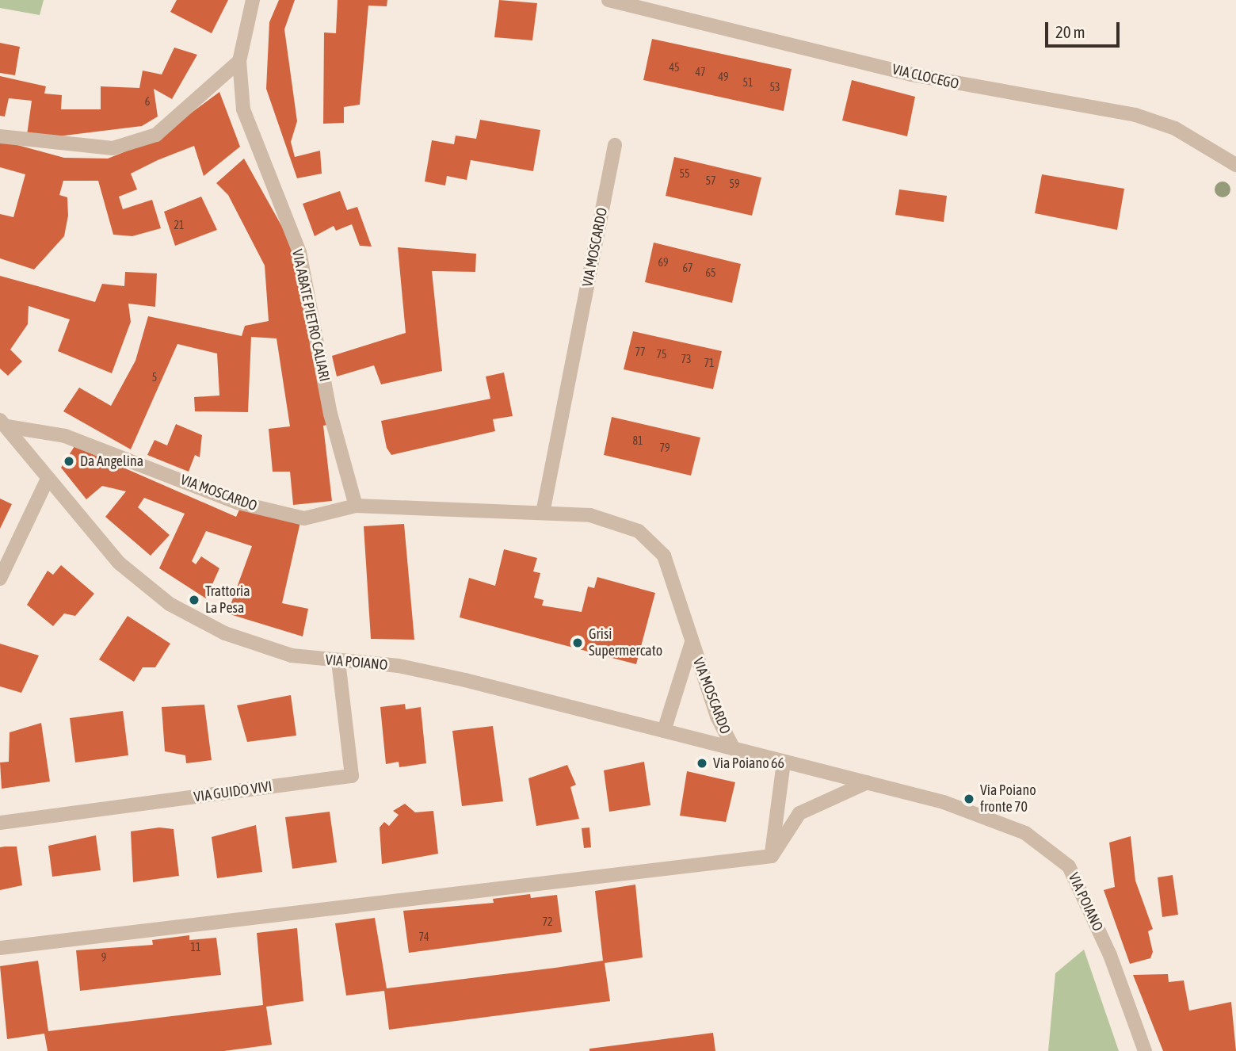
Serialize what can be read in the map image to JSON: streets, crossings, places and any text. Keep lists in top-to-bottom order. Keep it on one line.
{"streets":{"street":["VIA CLOCEGO","VIA MOSCARDO","VIA ABATE PIETRO CALIARI","VIA POIANO","VIA GUIDO VIVI"]},"crossings":[["VIA MOSCARDO","VIA ABATE PIETRO CALIARI"],["VIA MOSCARDO","VIA POIANO"],["VIA POIANO","VIA GUIDO VIVI"]],"places":["Da Angelina","Trattoria La Pesa","Grisi Supermercato","Via Poiano 66","Via Poiano fronte 70"],"house_numbers":["45","47","49","51","53","6","55","57","59","21","69","67","65","77","75","73","71","5","81","79","72","74","11","9"],"scale_bar":"20 m"}
